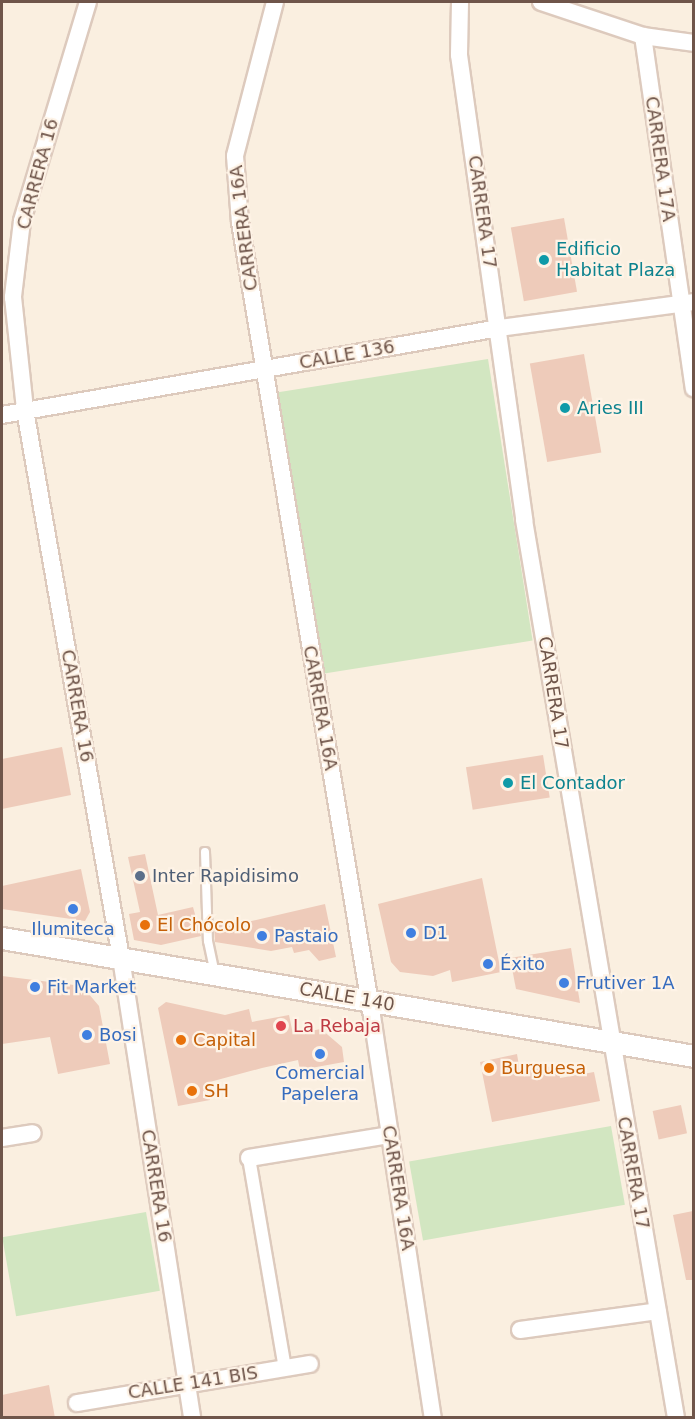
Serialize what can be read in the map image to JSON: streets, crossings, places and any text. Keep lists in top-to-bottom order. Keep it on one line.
{"streets":{"street":["CARRERA 17A","CARRERA 16","CARRERA 17","CARRERA 16A","CALLE 136","CALLE 140","CALLE 141 BIS"]},"crossings":[["CARRERA 17A","CALLE 136"],["CARRERA 16","CALLE 136"],["CARRERA 16","CALLE 140"],["CARRERA 16","CALLE 141 BIS"],["CARRERA 17","CALLE 136"],["CARRERA 17","CALLE 140"],["CARRERA 16A","CALLE 136"],["CARRERA 16A","CALLE 140"]],"places":["Edificio Habitat Plaza","Aries III","El Contador","Inter Rapidisimo","Ilumiteca","El Chócolo","D1","Pastaio","Éxito","Frutiver 1A","Fit Market","La Rebaja","Bosi","Capital","Comercial Papelera","Burguesa","SH"]}
